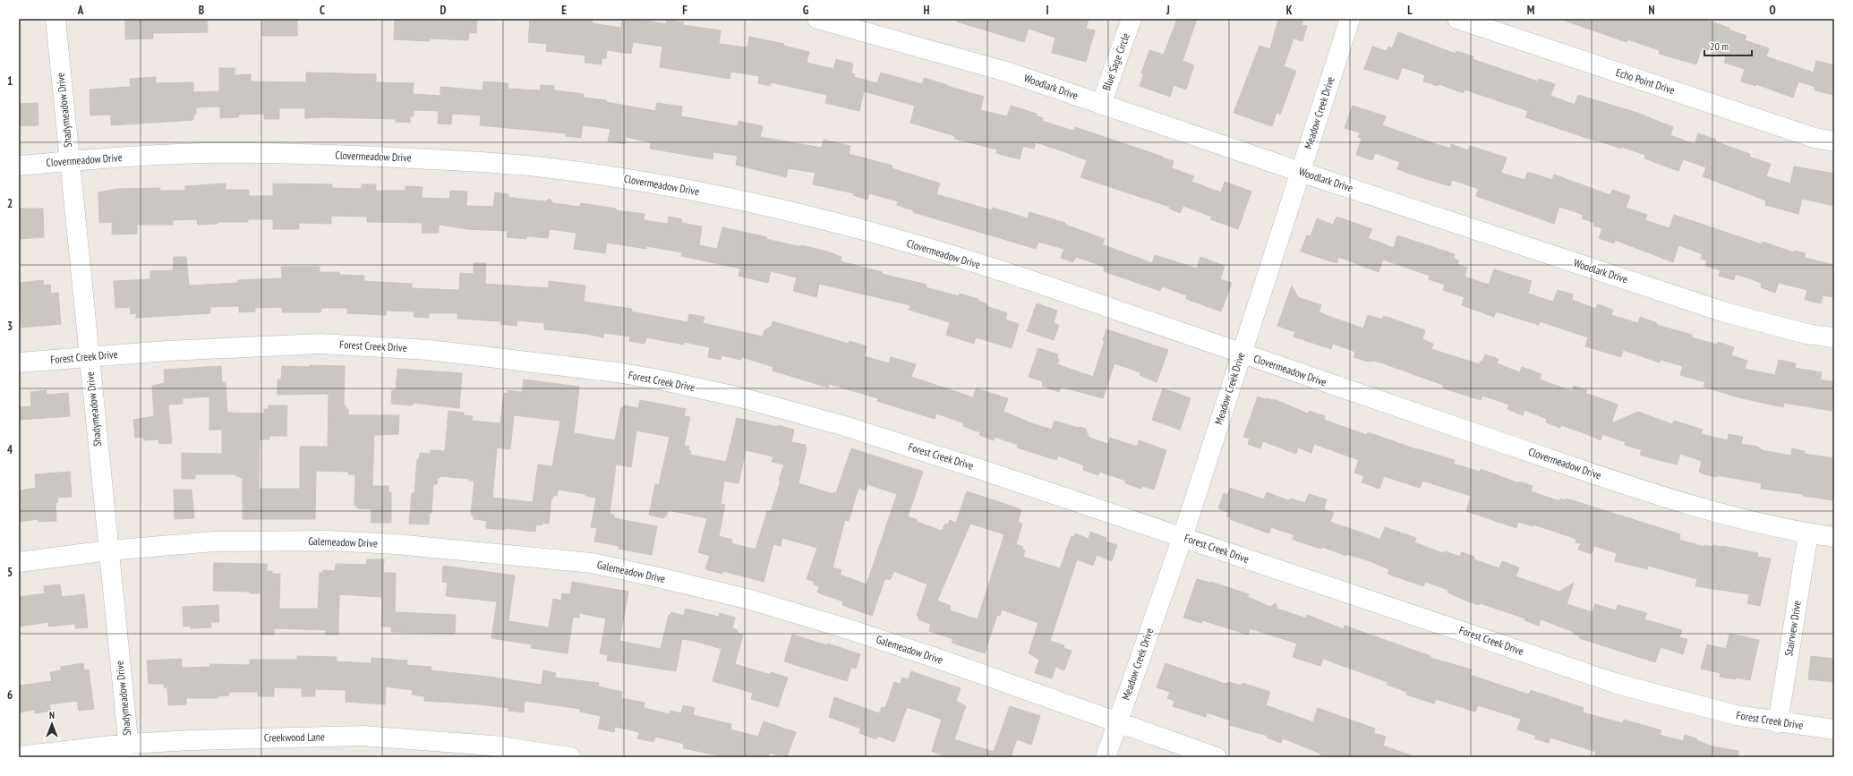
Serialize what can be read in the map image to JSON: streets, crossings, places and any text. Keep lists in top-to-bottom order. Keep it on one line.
{"streets":{"street":["Blue Sage Circle","Echo Point Drive","Woodlark Drive","Shadymeadow Drive","Meadow Creek Drive","Clovermeadow Drive","Forest Creek Drive","Galemeadow Drive","Stairview Drive","Creekwood Lane"]},"crossings":[["Blue Sage Circle","Woodlark Drive"],["Woodlark Drive","Meadow Creek Drive"],["Shadymeadow Drive","Clovermeadow Drive"],["Shadymeadow Drive","Forest Creek Drive"],["Shadymeadow Drive","Galemeadow Drive"],["Shadymeadow Drive","Creekwood Lane"],["Meadow Creek Drive","Clovermeadow Drive"],["Meadow Creek Drive","Forest Creek Drive"],["Meadow Creek Drive","Galemeadow Drive"],["Clovermeadow Drive","Stairview Drive"],["Forest Creek Drive","Stairview Drive"]],"scale_bar":"20 m","north":"top","grid":{"columns":["A","B","C","D","E","F","G","H","I","J","K","L","M","N","O"],"rows":["1","2","3","4","5","6"]}}
